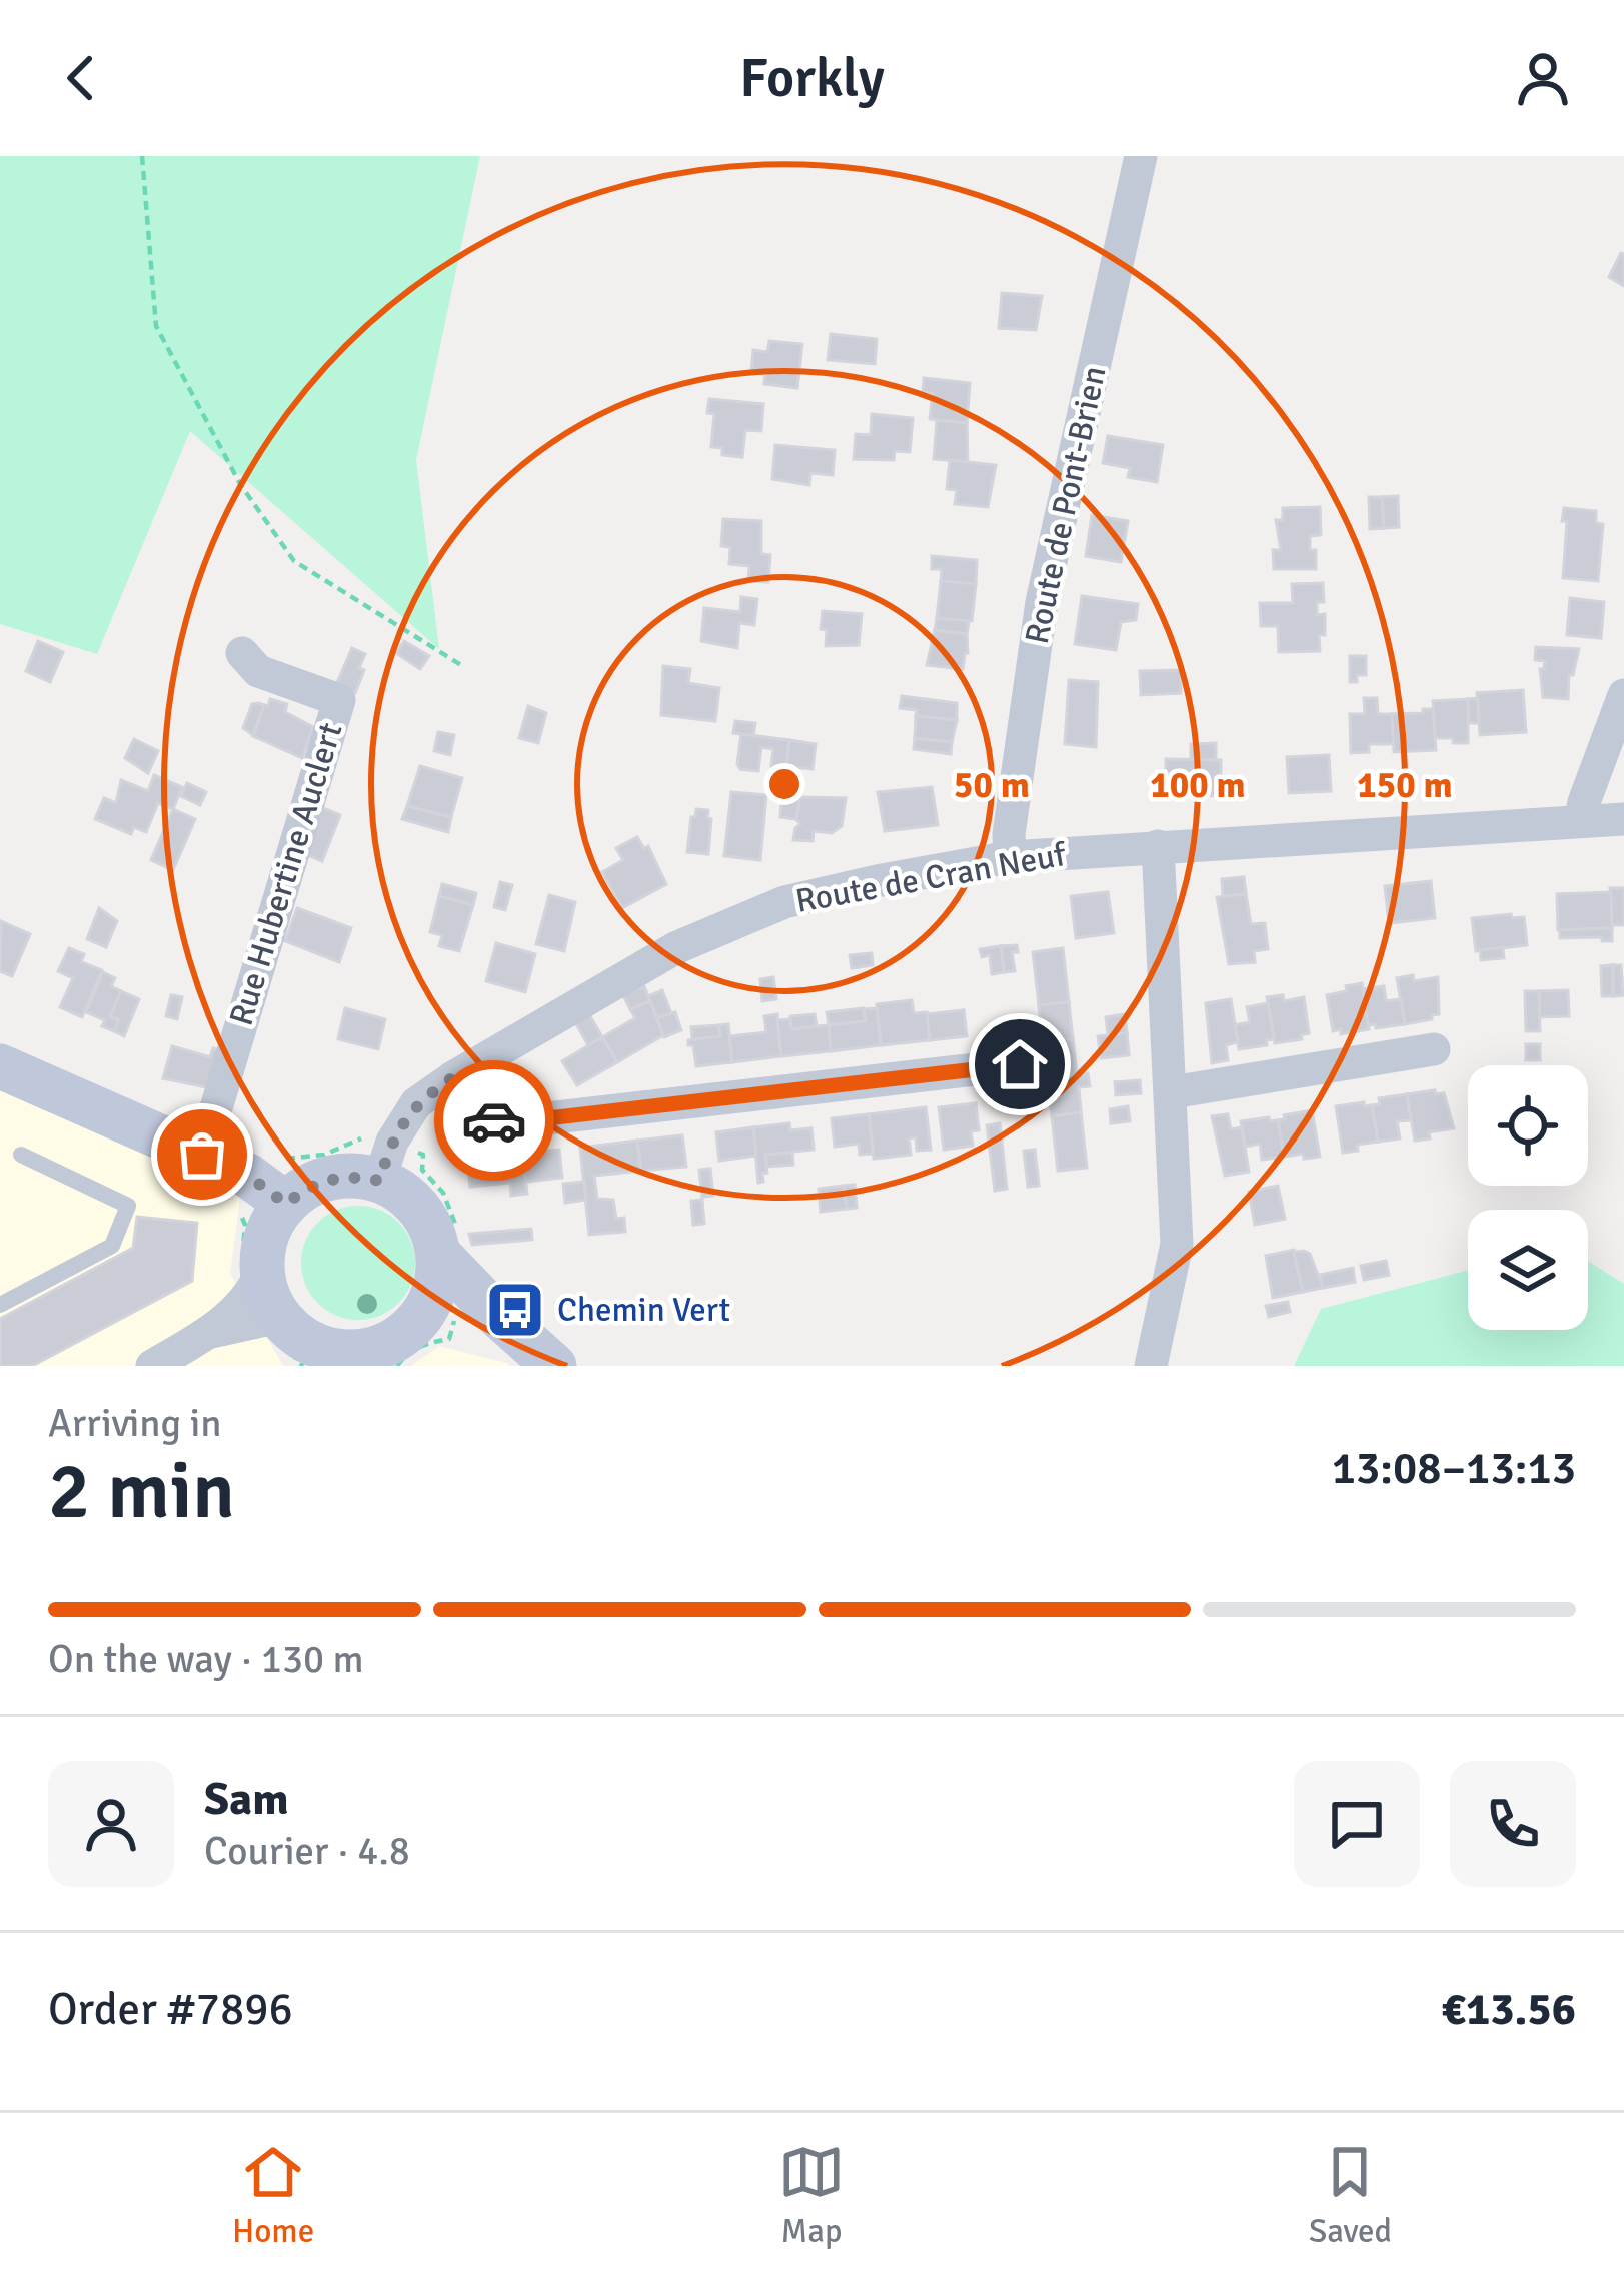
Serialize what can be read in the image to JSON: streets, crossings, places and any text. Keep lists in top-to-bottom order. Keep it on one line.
{"streets":{"street":["Route de Pont-Brien","Rue Hubertine Auclert","Route de Cran Neuf"]},"crossings":[["Route de Pont-Brien","Route de Cran Neuf"]],"places":{"bus stop":["Chemin Vert"]},"page":{"header":"Forkly","heading":["2 min","Arriving in","13:08–13:13"],"panel":["Sam","Courier · 4.8","Order #7896","€13.56"],"bar":"On the way · 130 m","tabs":["Home","Map","Saved"]},"rings":["50 m","100 m","150 m"]}
